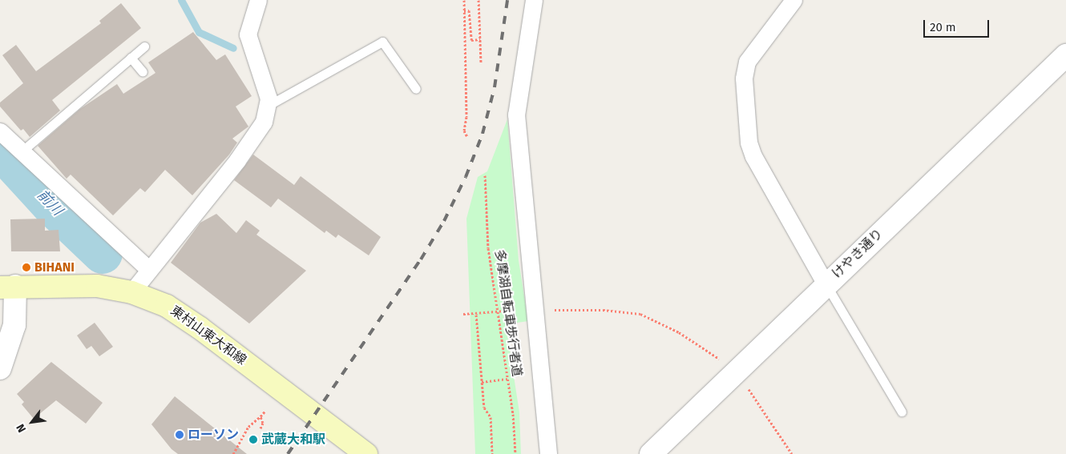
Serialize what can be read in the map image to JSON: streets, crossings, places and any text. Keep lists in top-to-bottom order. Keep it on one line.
{"streets":{"main road":["東村山東大和線"],"street":["けやき通り"],"path":["多摩湖自転車歩行者道"]},"water":["前川"],"places":["BIHANI","ローソン","武蔵大和駅"],"scale_bar":"20 m","north":"bottom left"}
